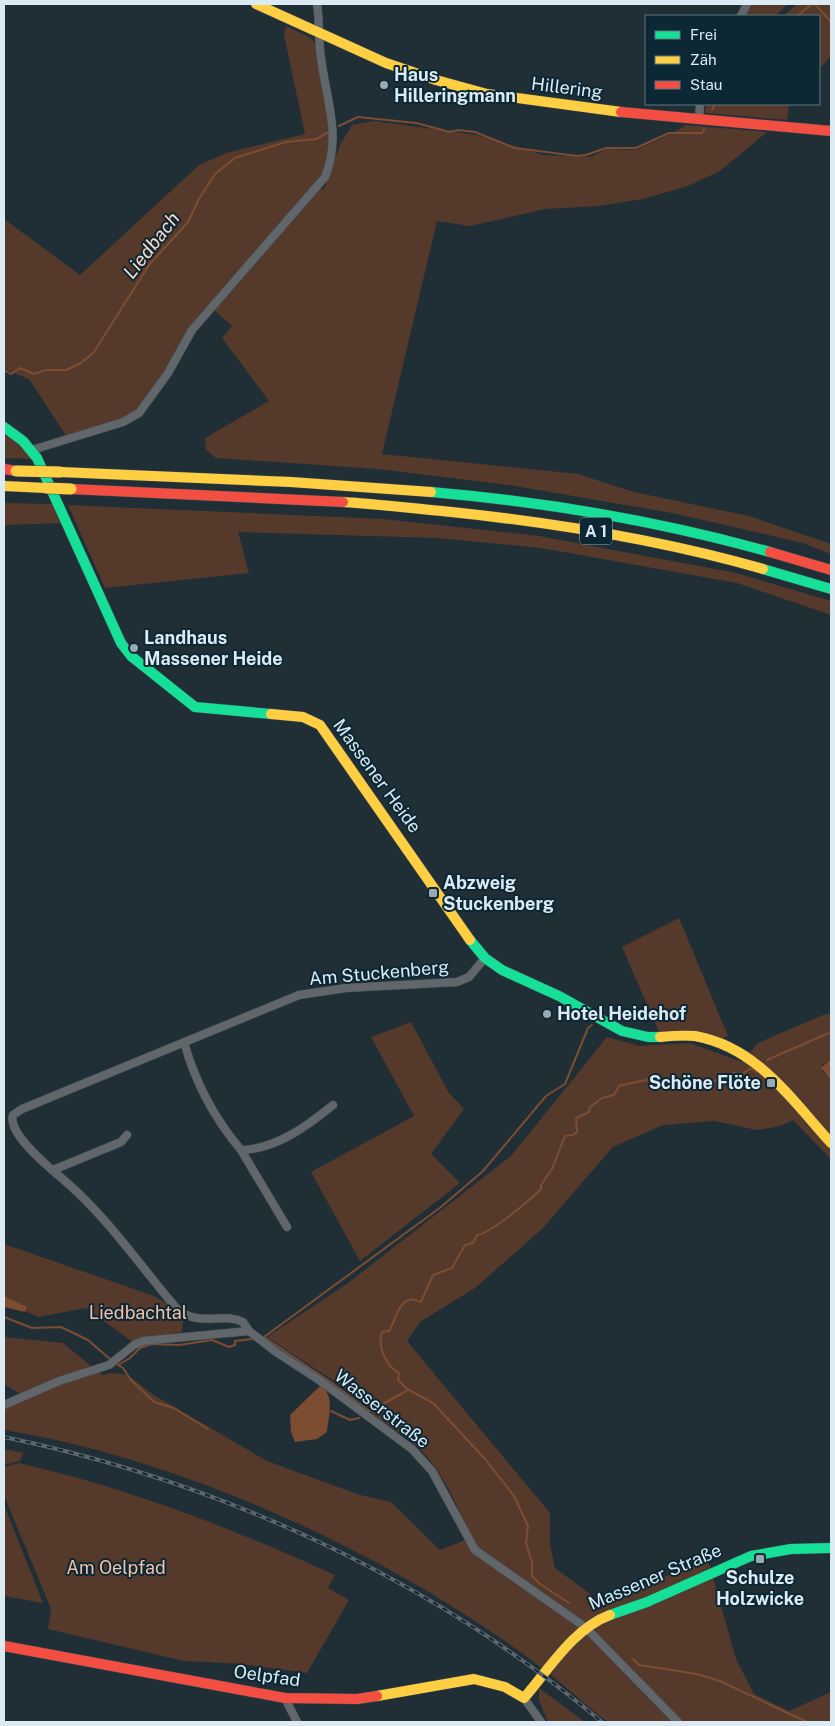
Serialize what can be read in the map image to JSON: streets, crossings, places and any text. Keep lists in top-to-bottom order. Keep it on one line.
{"streets":{"main road":["Hillering","A 1","Massener Heide","Massener Straße","Oelpfad"],"street":["Am Stuckenberg","Wasserstraße"]},"crossings":[["Massener Heide","Am Stuckenberg"],["Am Stuckenberg","Wasserstraße"],["Wasserstraße","Massener Straße"],["Massener Straße","Oelpfad"]],"water":["Liedbach"],"parks":["Liedbachtal","Am Oelpfad"],"places":{"other":["Haus Hilleringmann","Landhaus Massener Heide","Hotel Heidehof"],"transit":["Abzweig Stuckenberg","Schöne Flöte","Schulze Holzwicke"]},"legend":["Frei","Zäh","Stau"]}
